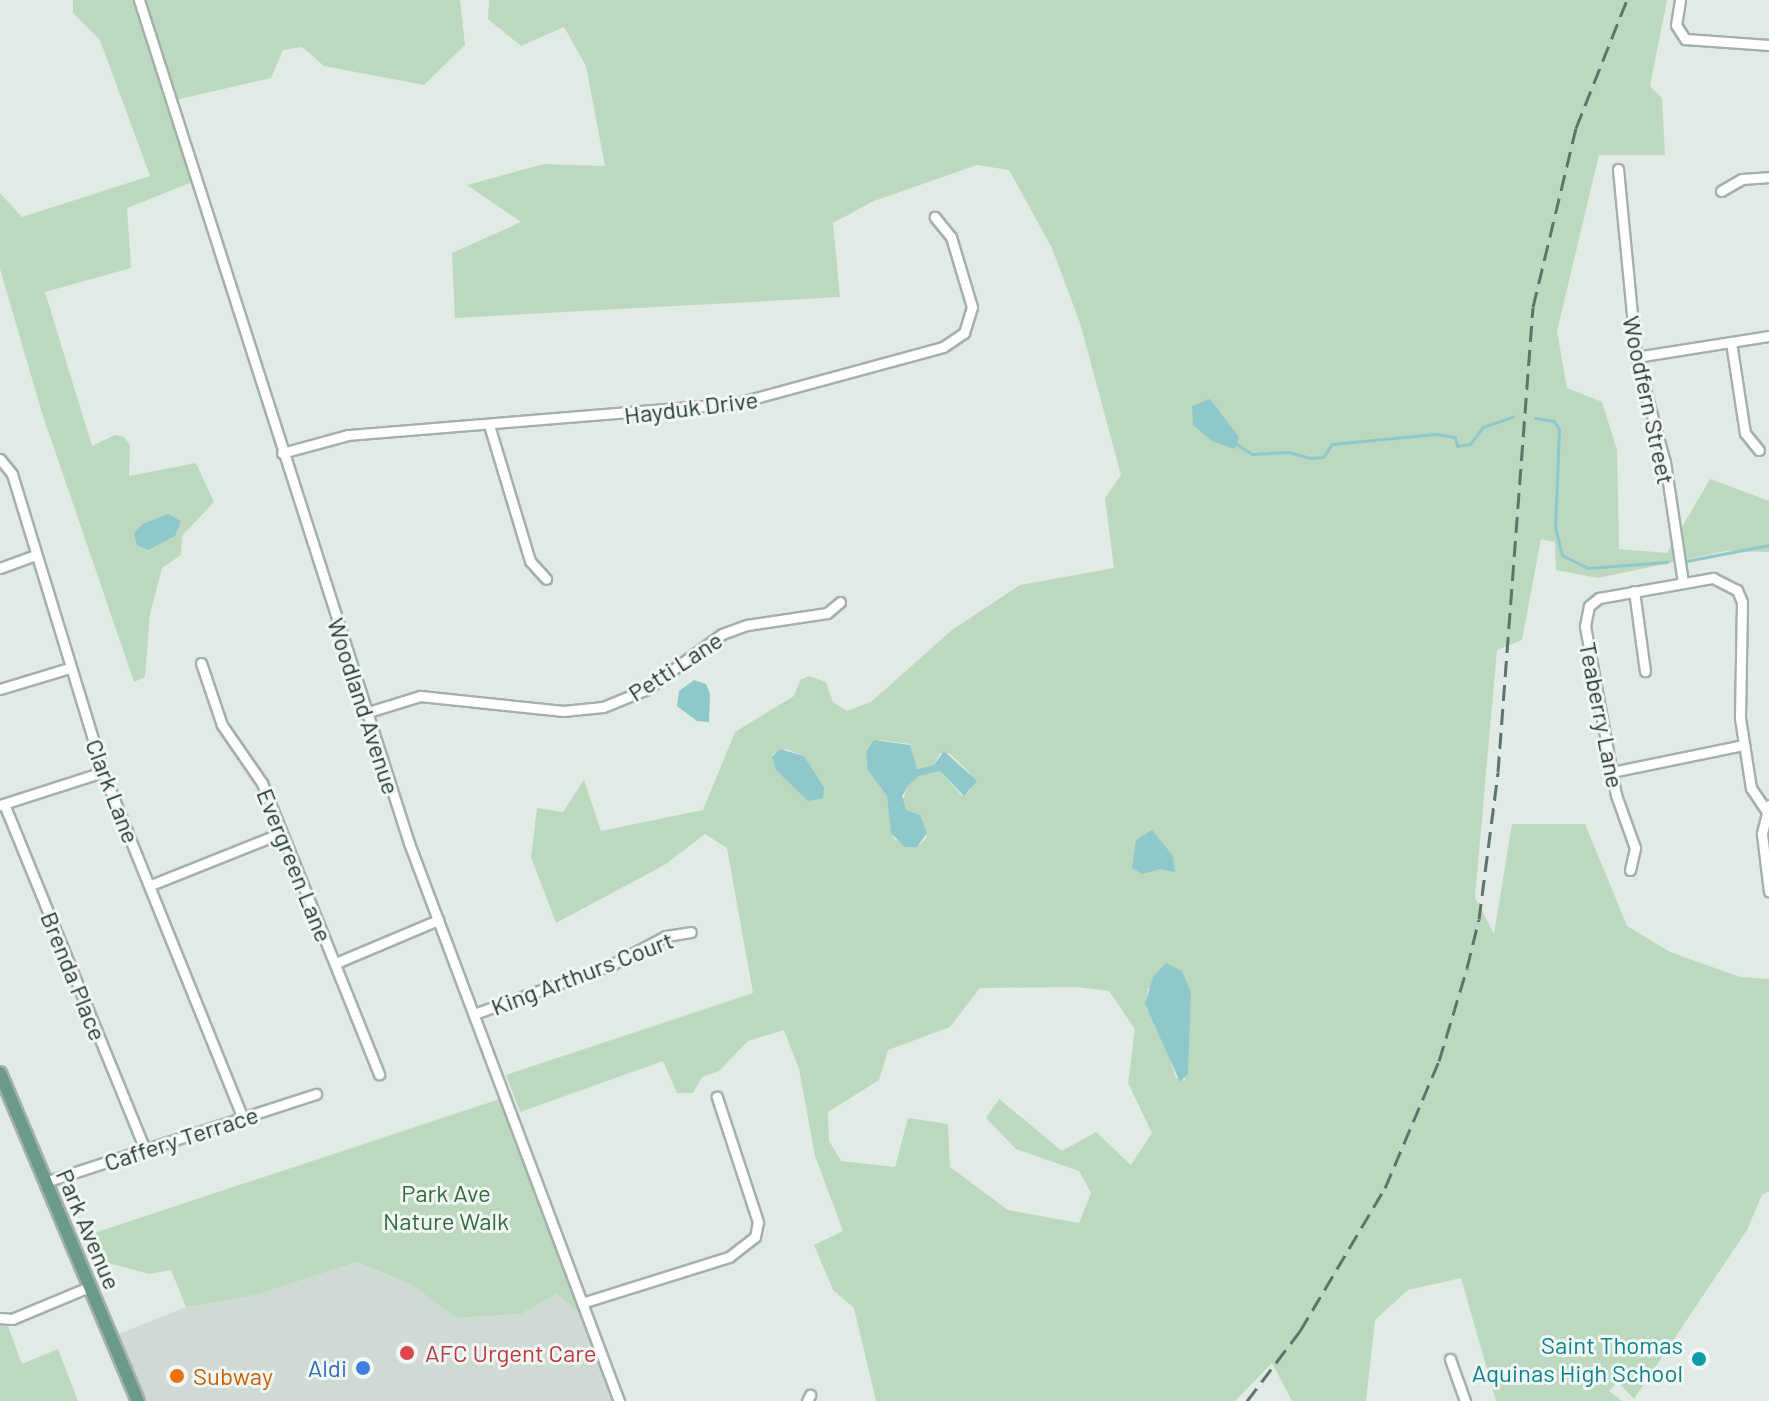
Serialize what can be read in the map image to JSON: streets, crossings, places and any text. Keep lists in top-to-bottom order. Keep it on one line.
{"streets":{"main road":["Park Avenue"],"street":["Woodfern Street","Hayduk Drive","Petti Lane","Woodland Avenue","Teaberry Lane","Clark Lane","Evergreen Lane","King Arthurs Court","Brenda Place","Caffery Terrace"]},"crossings":[["Woodfern Street","Teaberry Lane"],["Hayduk Drive","Woodland Avenue"],["Petti Lane","Woodland Avenue"],["Woodland Avenue","King Arthurs Court"],["Clark Lane","Caffery Terrace"],["Brenda Place","Caffery Terrace"],["Caffery Terrace","Park Avenue"]],"parks":["Park Ave Nature Walk"],"places":["AFC Urgent Care","Saint Thomas Aquinas High School","Aldi","Subway"]}
